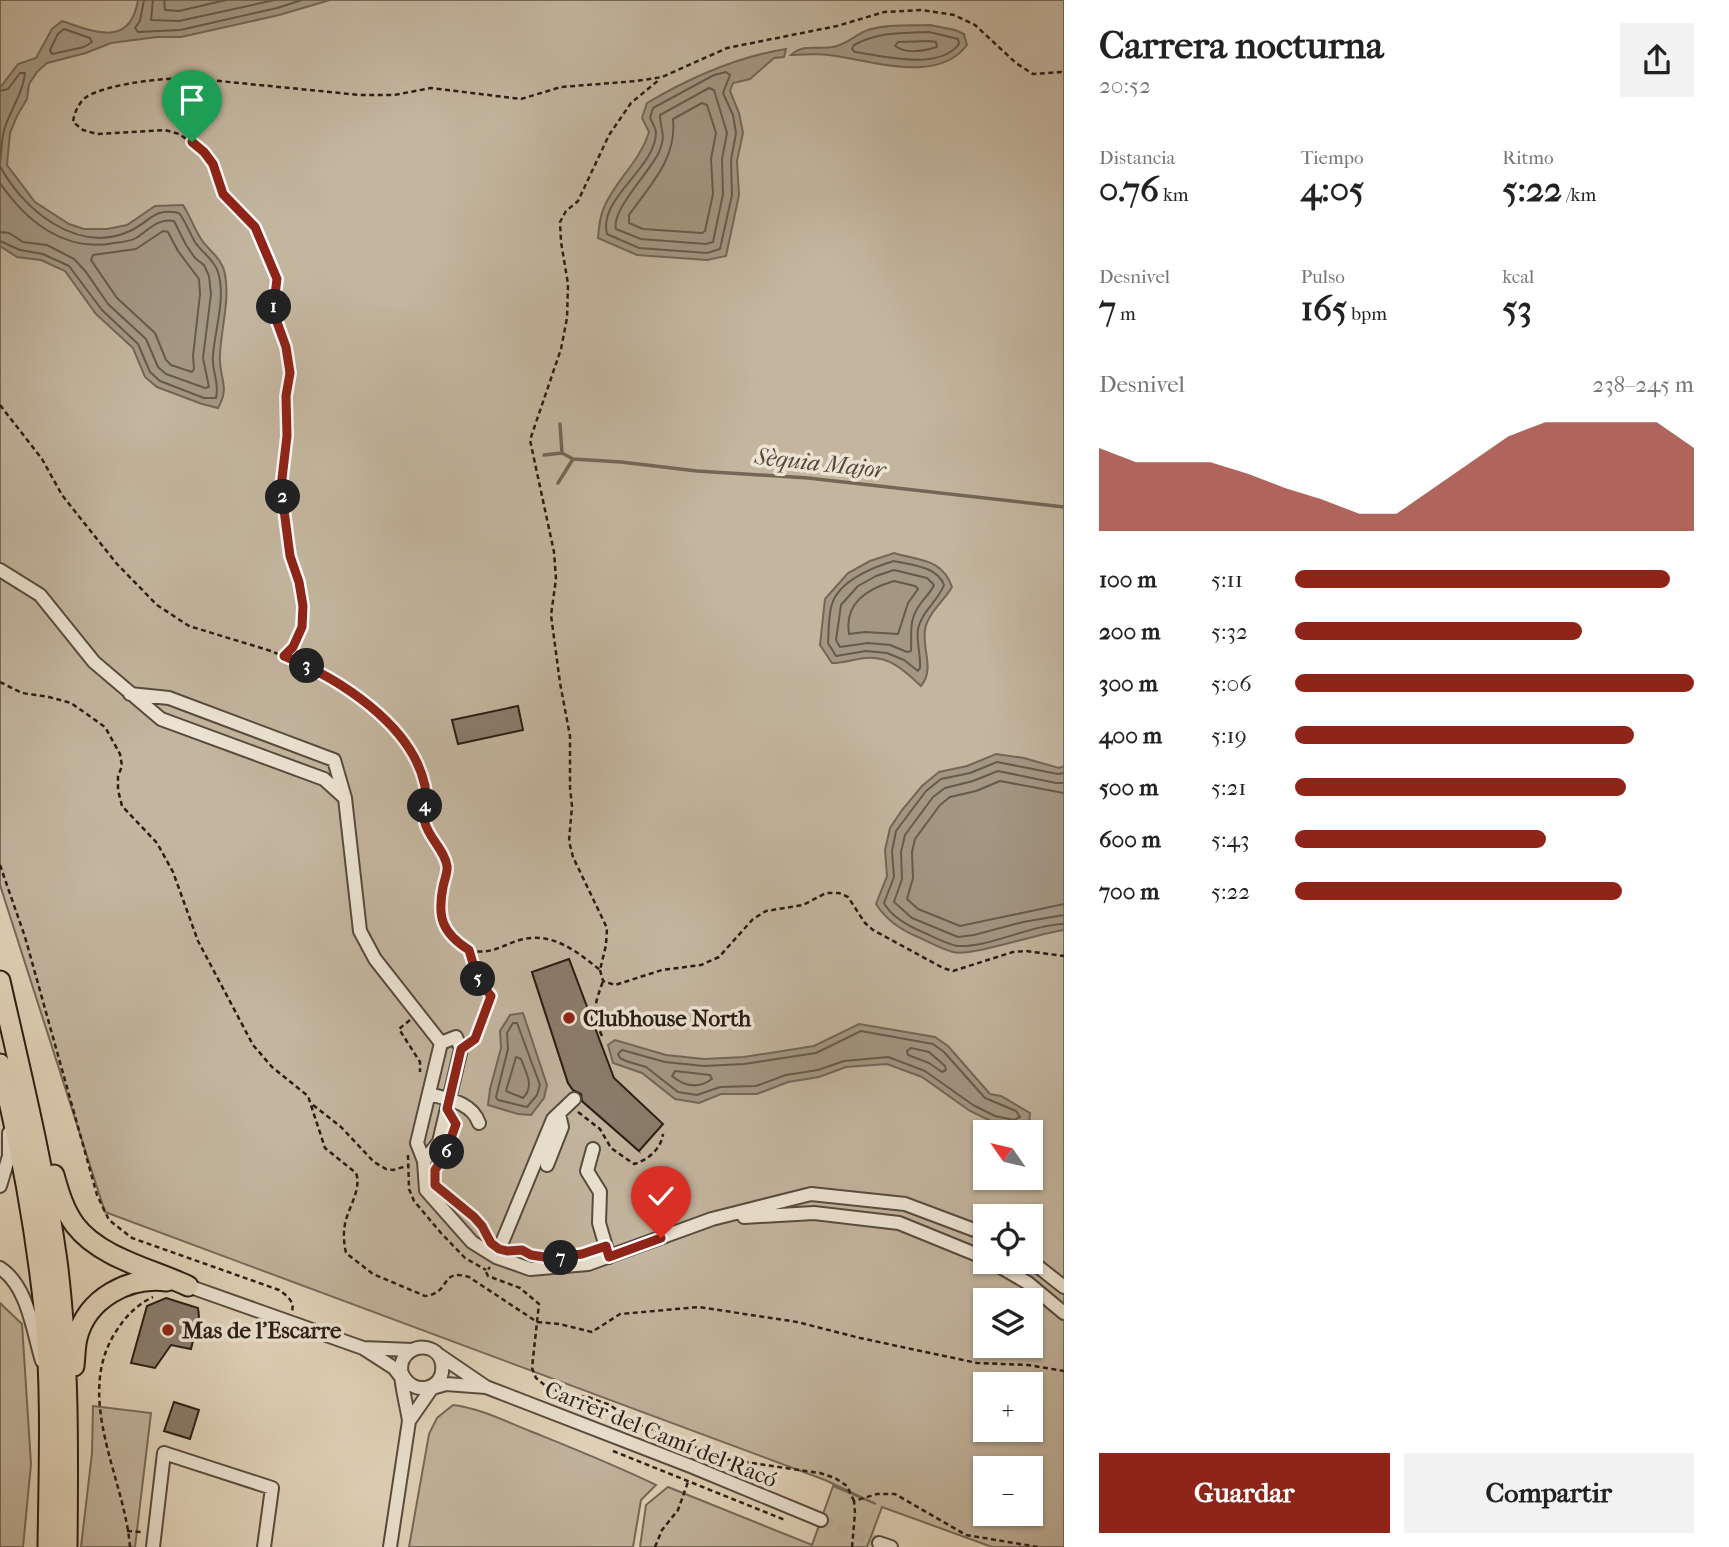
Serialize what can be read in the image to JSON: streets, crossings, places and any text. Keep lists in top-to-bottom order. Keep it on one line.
{"streets":{"street":["Carrer del Camí del Racó"]},"water":["Sèquia Major"],"places":["Clubhouse North","Mas de l'Escarre"],"north":"top left","page":{"heading":["Carrera nocturna","20:52"],"stats":[["Distancia","0.76 km"],["Tiempo","4:05"],["Ritmo","5:22 /km"],["Desnivel","7 m"],["Pulso","165 bpm"],["kcal","53"]],"pins":["1","2","3","4","5","6","7"],"chart":["Desnivel","238–245 m"],"list":[{"name":"100 m","note":"5:11"},{"name":"200 m","note":"5:32"},{"name":"300 m","note":"5:06"},{"name":"400 m","note":"5:19"},{"name":"500 m","note":"5:21"},{"name":"600 m","note":"5:43"},{"name":"700 m","note":"5:22"}],"map_buttons":["+","−"],"buttons":["Guardar","Compartir"]}}
